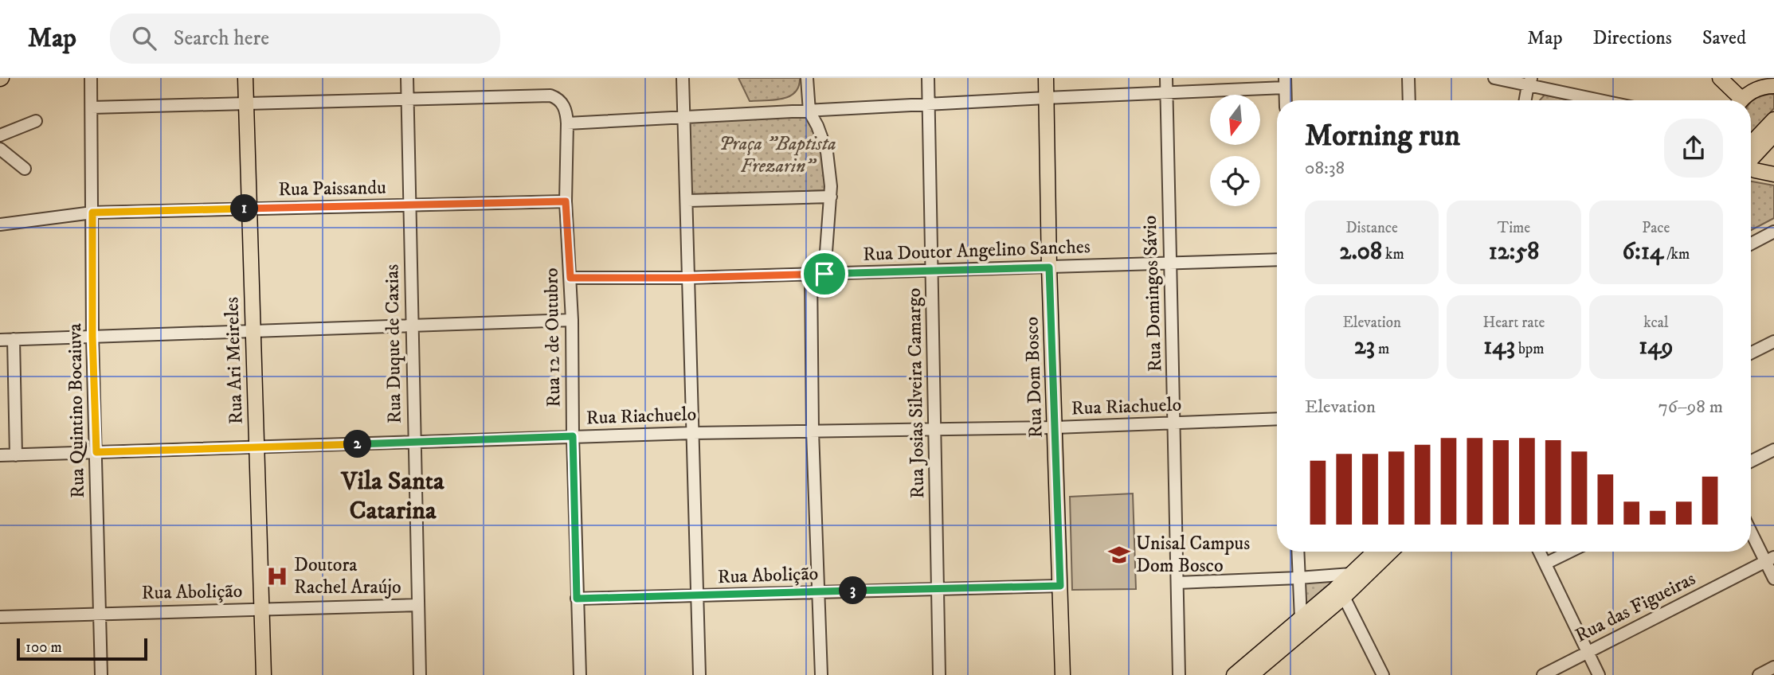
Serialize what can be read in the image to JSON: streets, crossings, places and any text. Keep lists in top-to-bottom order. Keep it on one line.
{"streets":{"main road":["Rua Ari Meireles","Rua Dom Bosco"],"street":["Rua Paissandu","Rua Doutor Angelino Sanches","Rua Domingos Sávio","Rua 12 de Outubro","Rua Duque de Caxias","Rua Josias Silveira Camargo","Rua Riachuelo","Rua Quintino Bocaiuva","Rua Abolição","Rua das Figueiras"]},"crossings":[["Rua Paissandu","Rua 12 de Outubro"],["Rua Paissandu","Rua Duque de Caxias"],["Rua Paissandu","Rua Ari Meireles"],["Rua Paissandu","Rua Quintino Bocaiuva"],["Rua Doutor Angelino Sanches","Rua Domingos Sávio"],["Rua Doutor Angelino Sanches","Rua 12 de Outubro"],["Rua Doutor Angelino Sanches","Rua Dom Bosco"],["Rua Doutor Angelino Sanches","Rua Josias Silveira Camargo"],["Rua Domingos Sávio","Rua Riachuelo"],["Rua 12 de Outubro","Rua Duque de Caxias"],["Rua 12 de Outubro","Rua Riachuelo"],["Rua 12 de Outubro","Rua Abolição"],["Rua Duque de Caxias","Rua Riachuelo"],["Rua Duque de Caxias","Rua Abolição"],["Rua Ari Meireles","Rua Riachuelo"],["Rua Ari Meireles","Rua Abolição"],["Rua Dom Bosco","Rua Riachuelo"],["Rua Dom Bosco","Rua Abolição"],["Rua Josias Silveira Camargo","Rua Riachuelo"],["Rua Josias Silveira Camargo","Rua Abolição"],["Rua Riachuelo","Rua Quintino Bocaiuva"],["Rua Quintino Bocaiuva","Rua Abolição"]],"districts":["Vila Santa Catarina"],"parks":["Praça \"Baptista Frezarin\""],"places":{"school or university":["Unisal Campus Dom Bosco"],"hospital":["Doutora Rachel Araújo"]},"scale_bar":"100 m","north":"bottom","page":{"header":"Map","search":"Search here","nav":["Map","Directions","Saved"],"heading":["Morning run","08:38"],"pins":["1","2","3"],"stats":[["Distance","2.08 km"],["Time","12:58"],["Pace","6:14 /km"],["Elevation","23 m"],["Heart rate","143 bpm"],["kcal","149"]],"chart":["Elevation","76–98 m"],"scale":"100 m"}}
